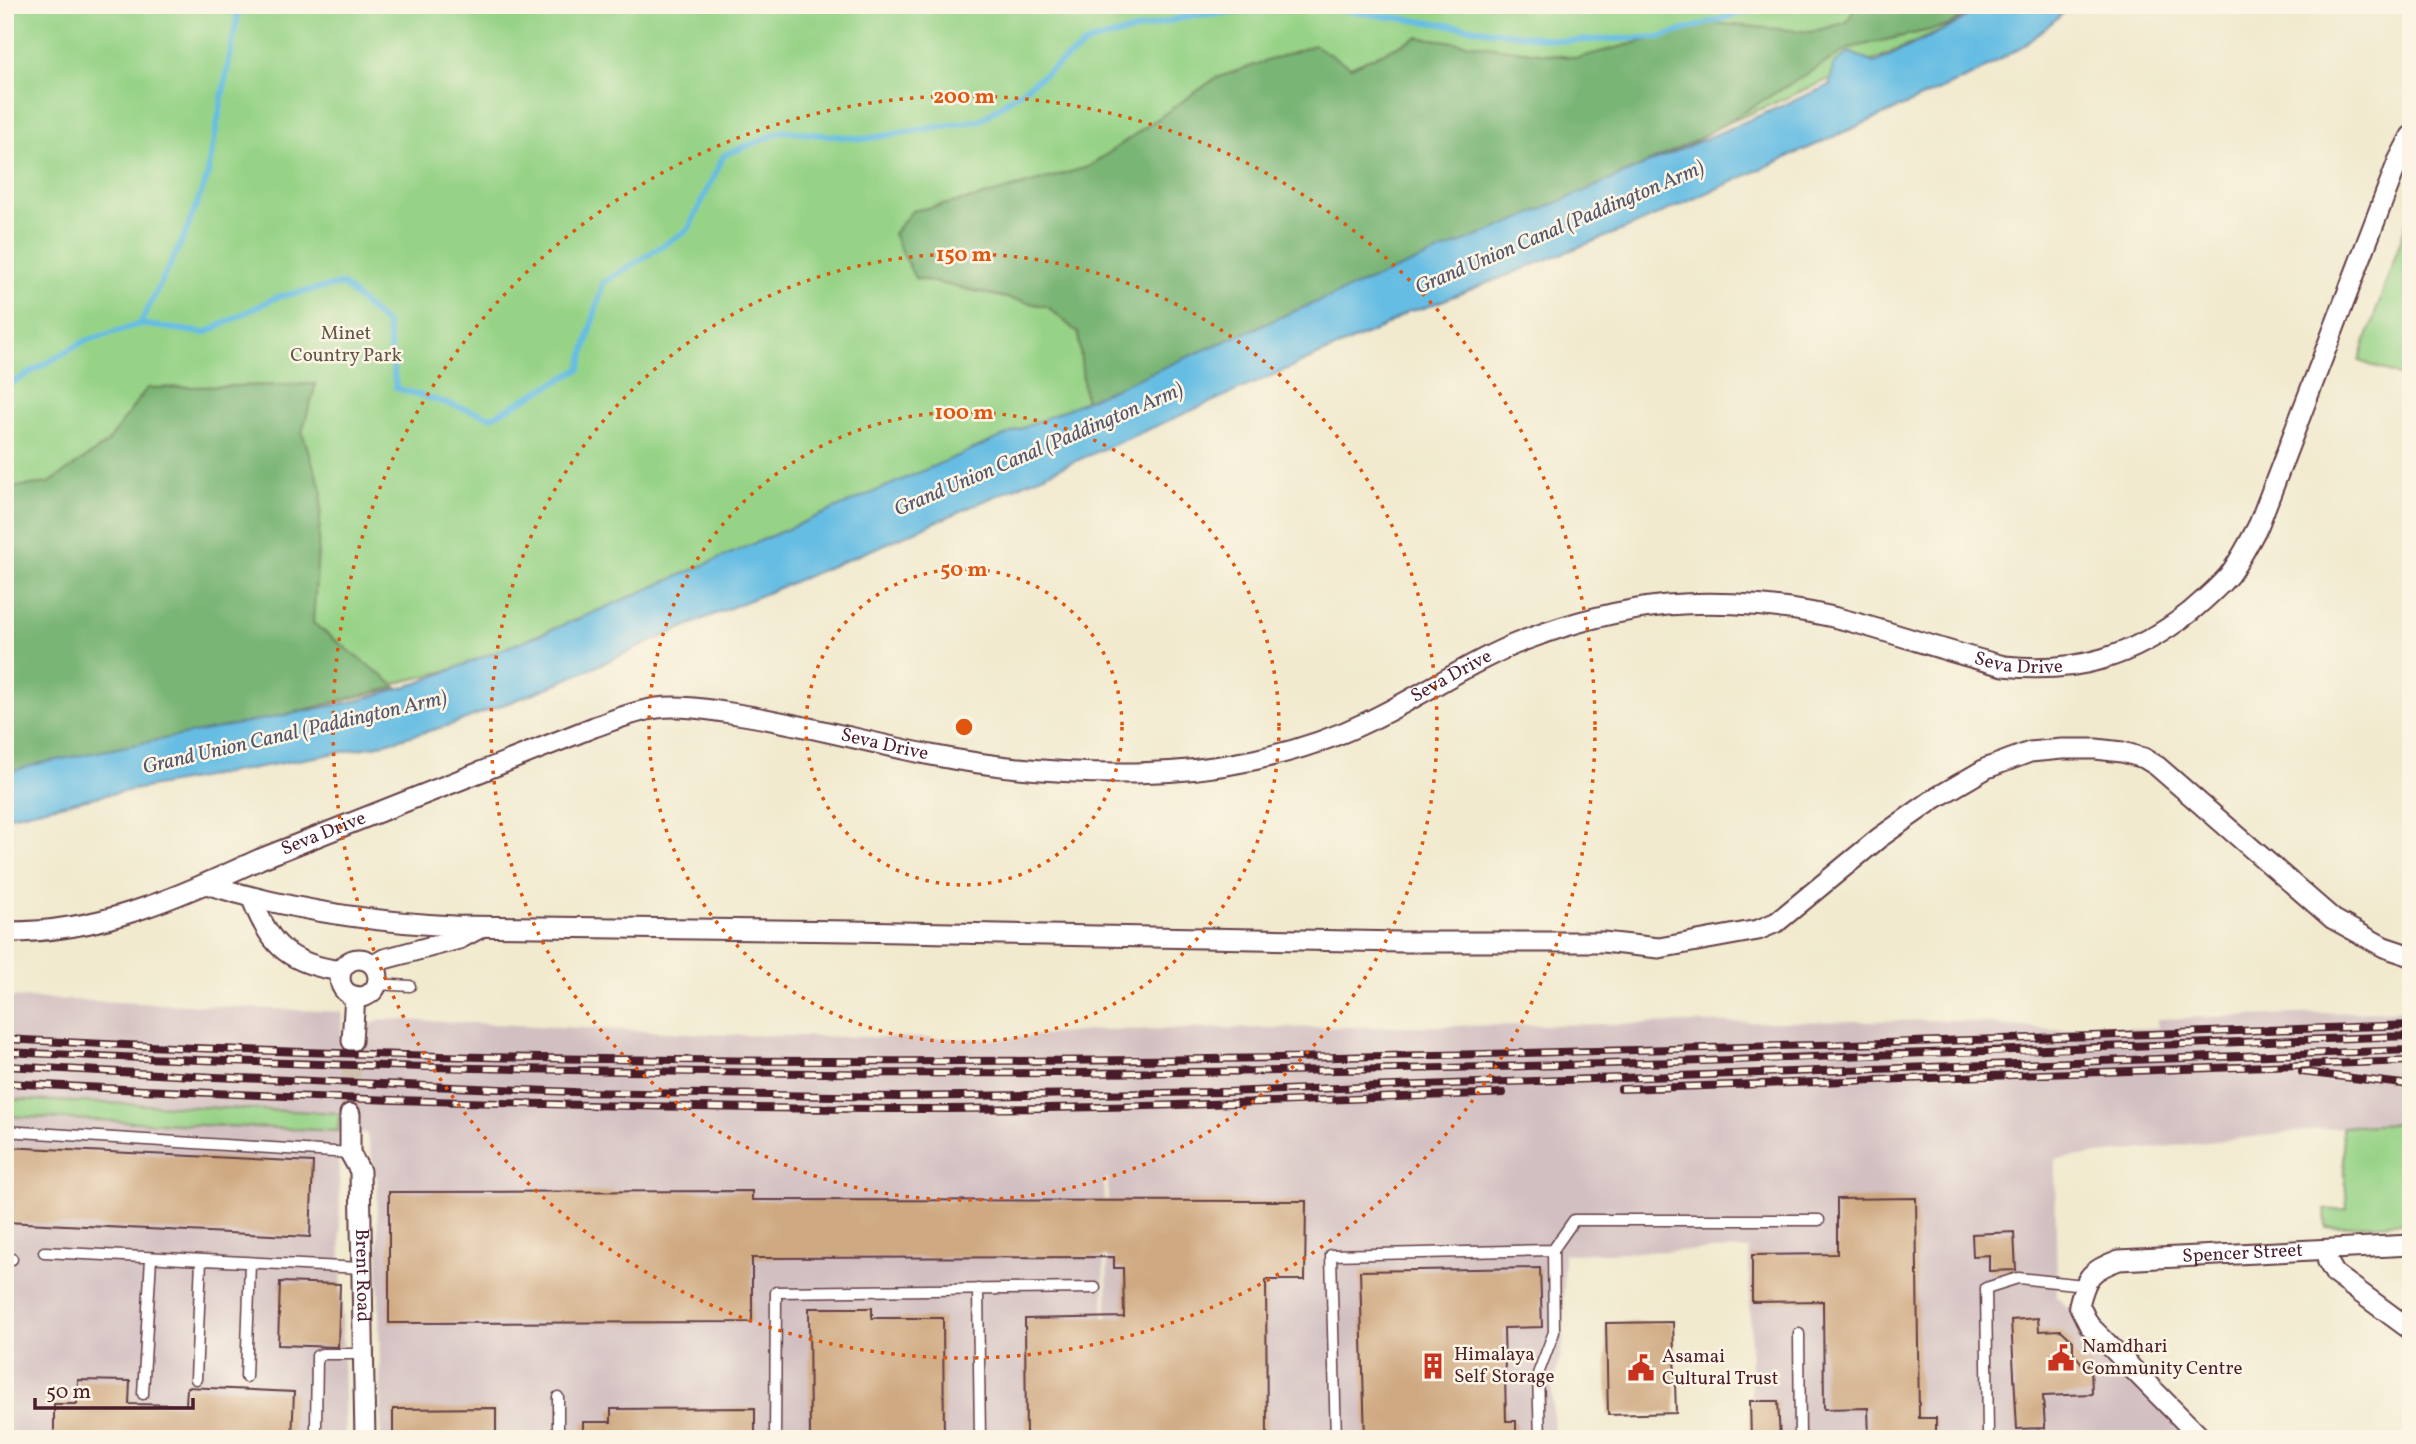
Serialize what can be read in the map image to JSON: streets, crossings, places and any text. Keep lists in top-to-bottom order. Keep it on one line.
{"streets":{"street":["Seva Drive","Spencer Street","Brent Road"]},"water":["Grand Union Canal (Paddington Arm)"],"parks":["Minet Country Park"],"places":{"public building":["Namdhari Community Centre","Asamai Cultural Trust"],"building":["Himalaya Self Storage"]},"scale_bar":"50 m","rings":["200 m","150 m","100 m","50 m"]}
